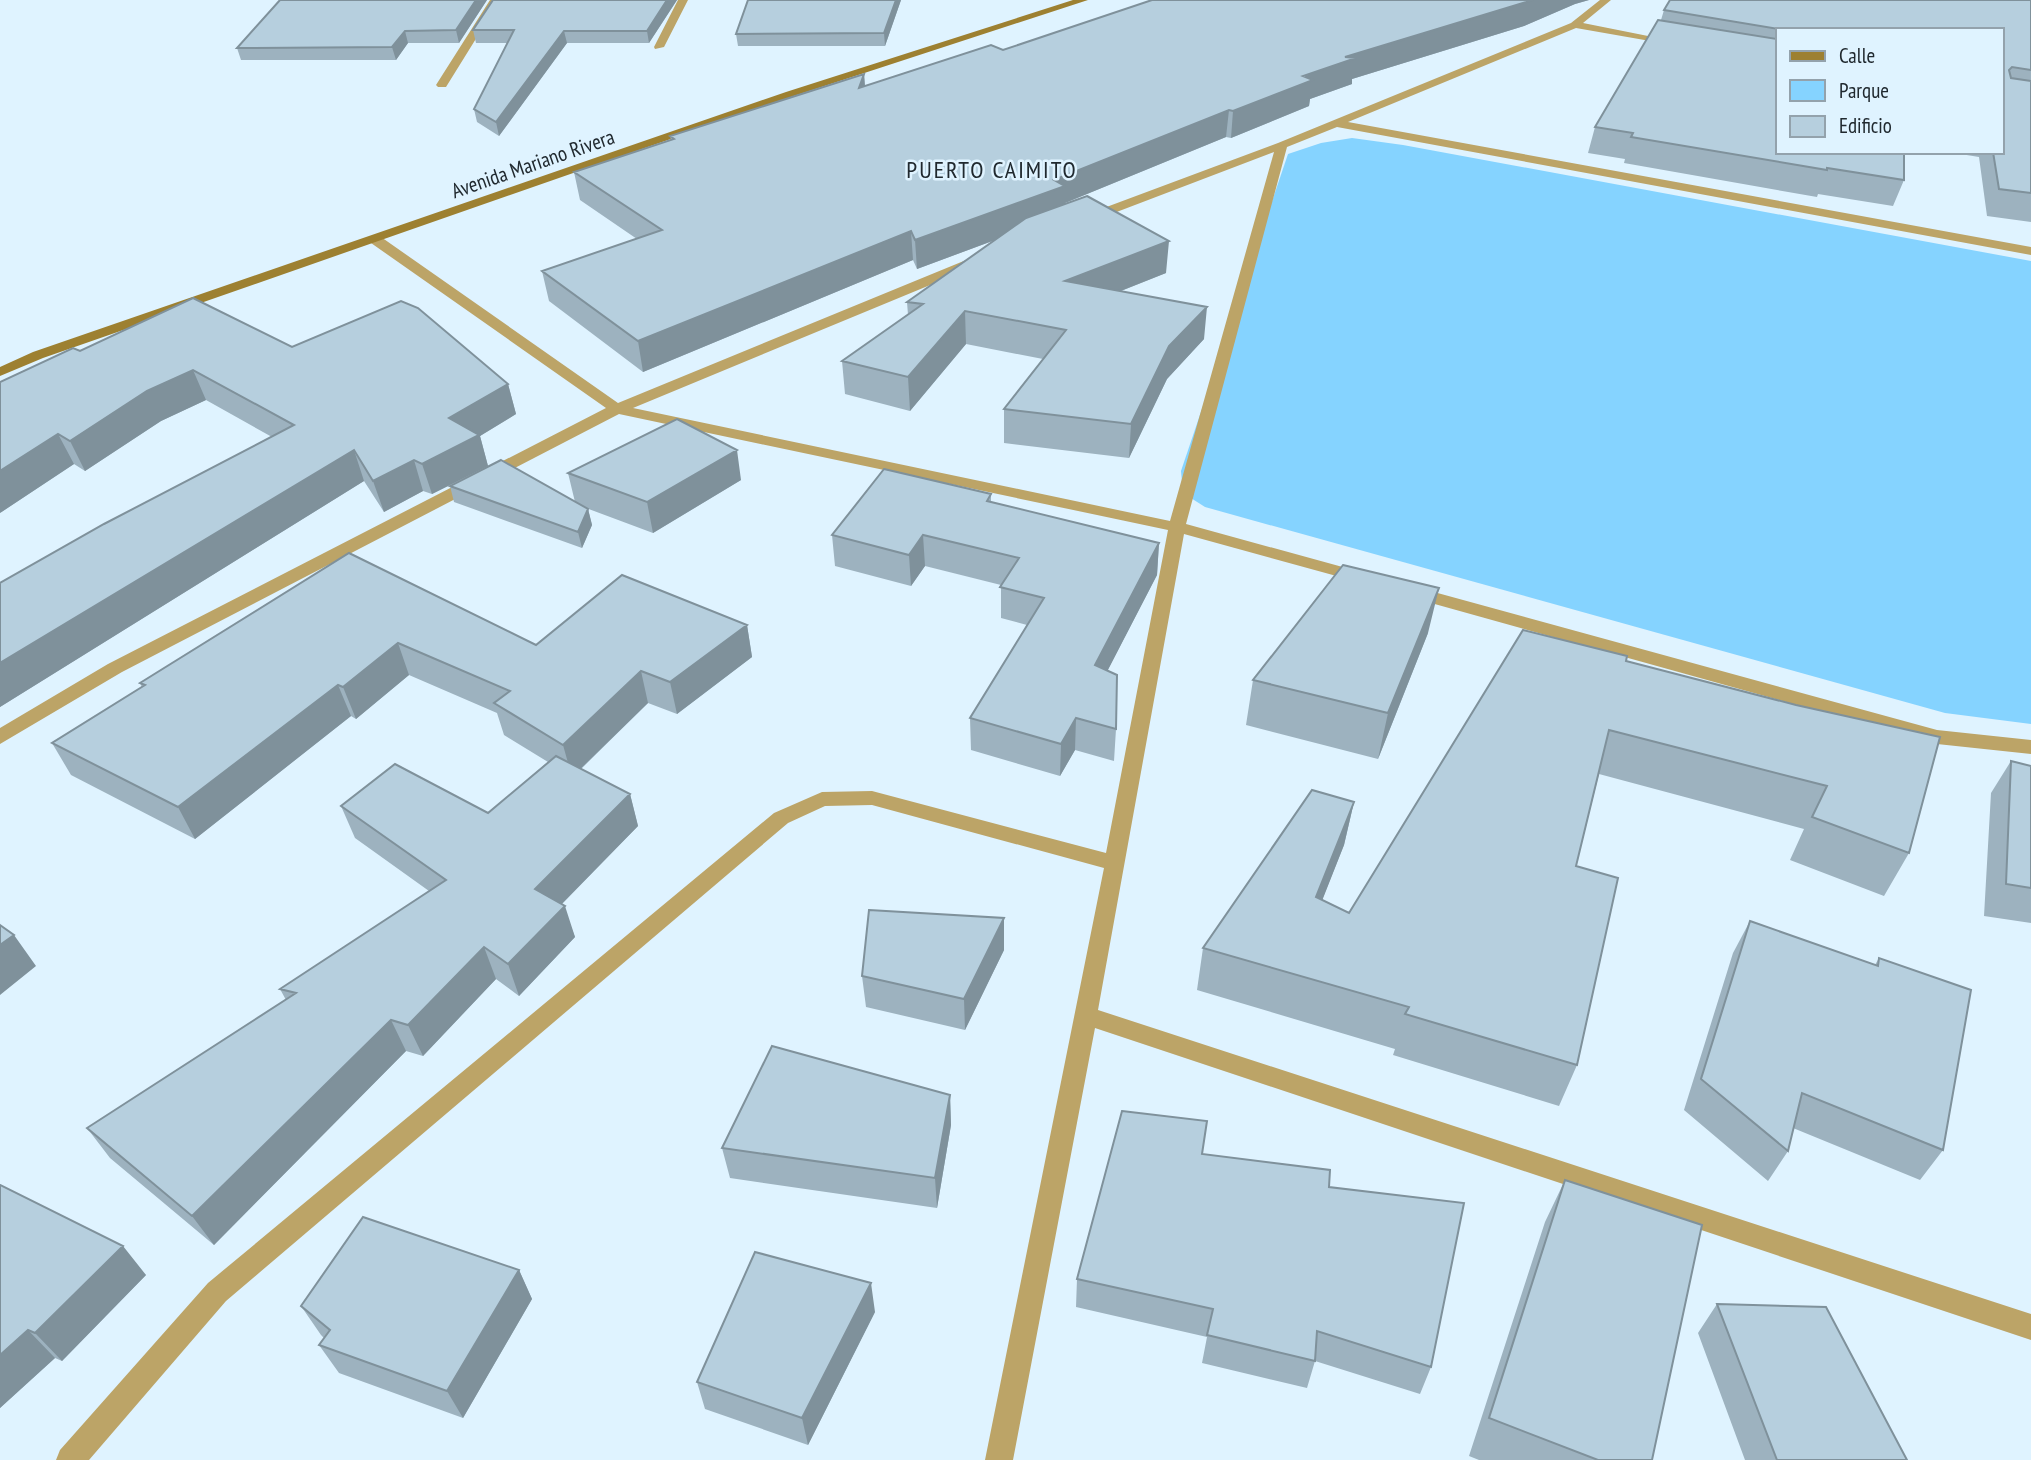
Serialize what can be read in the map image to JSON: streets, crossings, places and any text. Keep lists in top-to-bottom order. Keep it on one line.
{"streets":{"main road":["Avenida Mariano Rivera"]},"districts":["PUERTO CAIMITO"],"legend":["Calle","Parque","Edificio"]}
